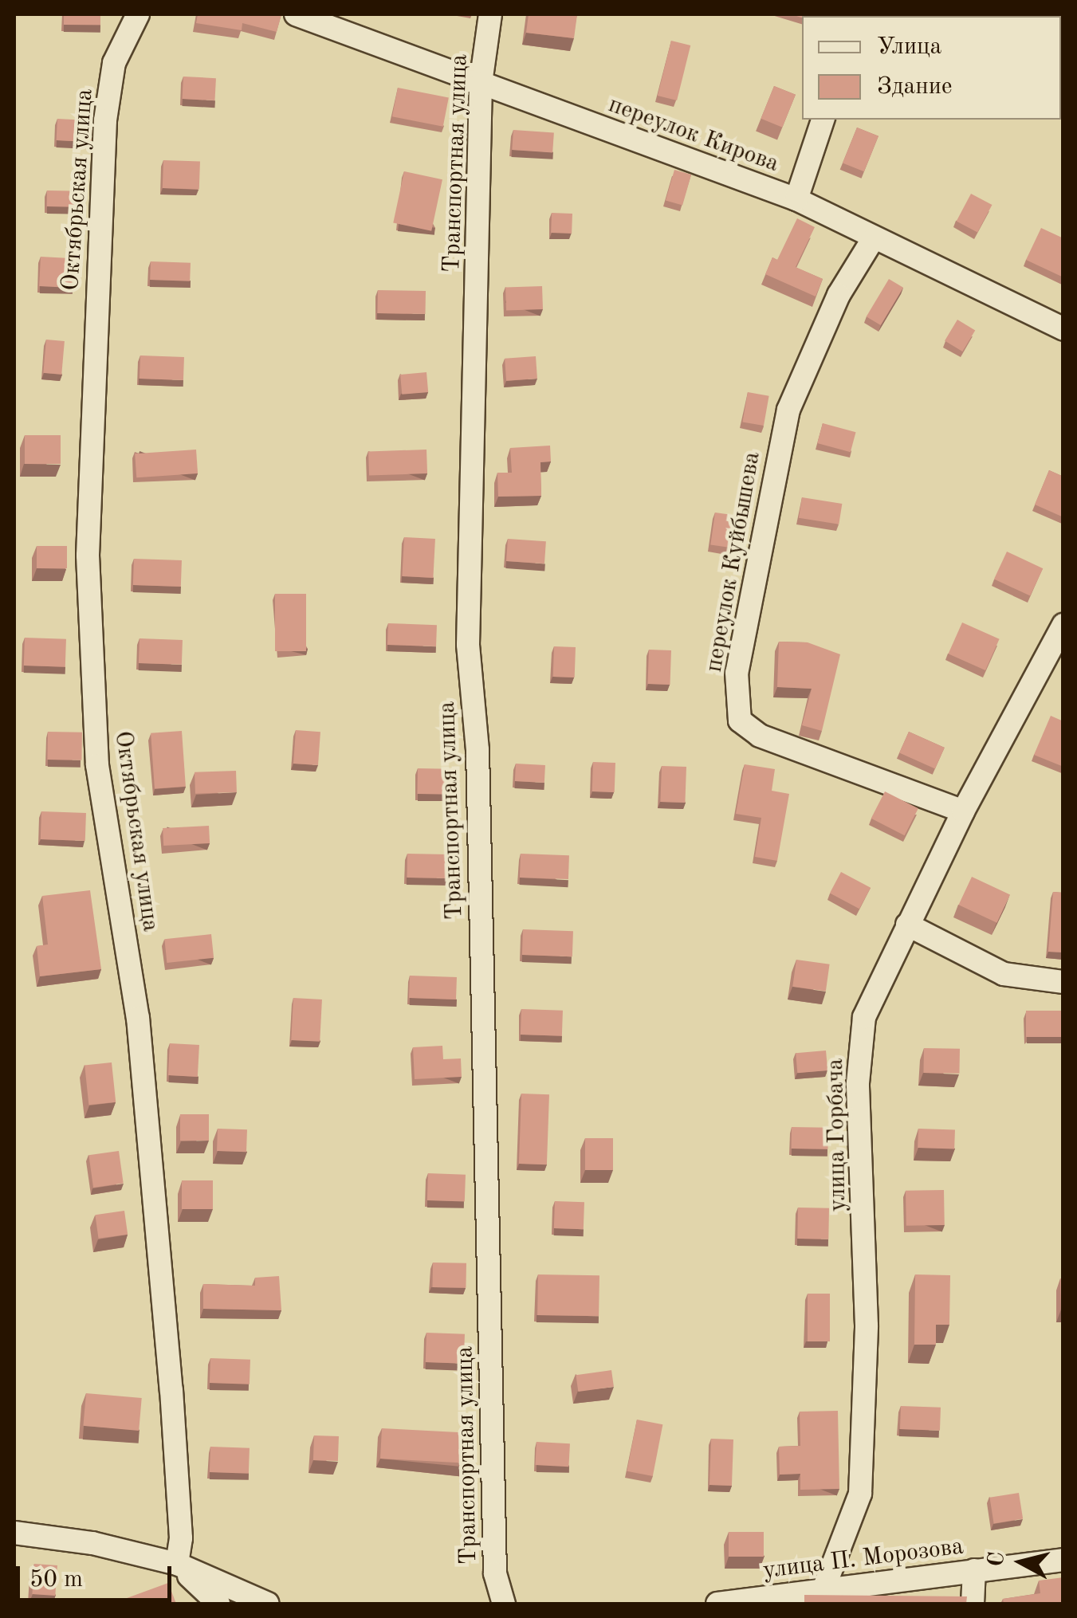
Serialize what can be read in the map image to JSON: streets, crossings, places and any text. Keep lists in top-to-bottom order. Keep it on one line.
{"streets":{"street":["переулок Кирова","Транспортная улица","Октябрьская улица","переулок Куйбышева","улица Горбача","улица П. Морозова"]},"crossings":[["переулок Кирова","Транспортная улица"],["переулок Кирова","переулок Куйбышева"],["переулок Куйбышева","улица Горбача"],["улица Горбача","улица П. Морозова"]],"legend":["Улица","Здание"],"scale_bar":"50 m","north":"left"}
